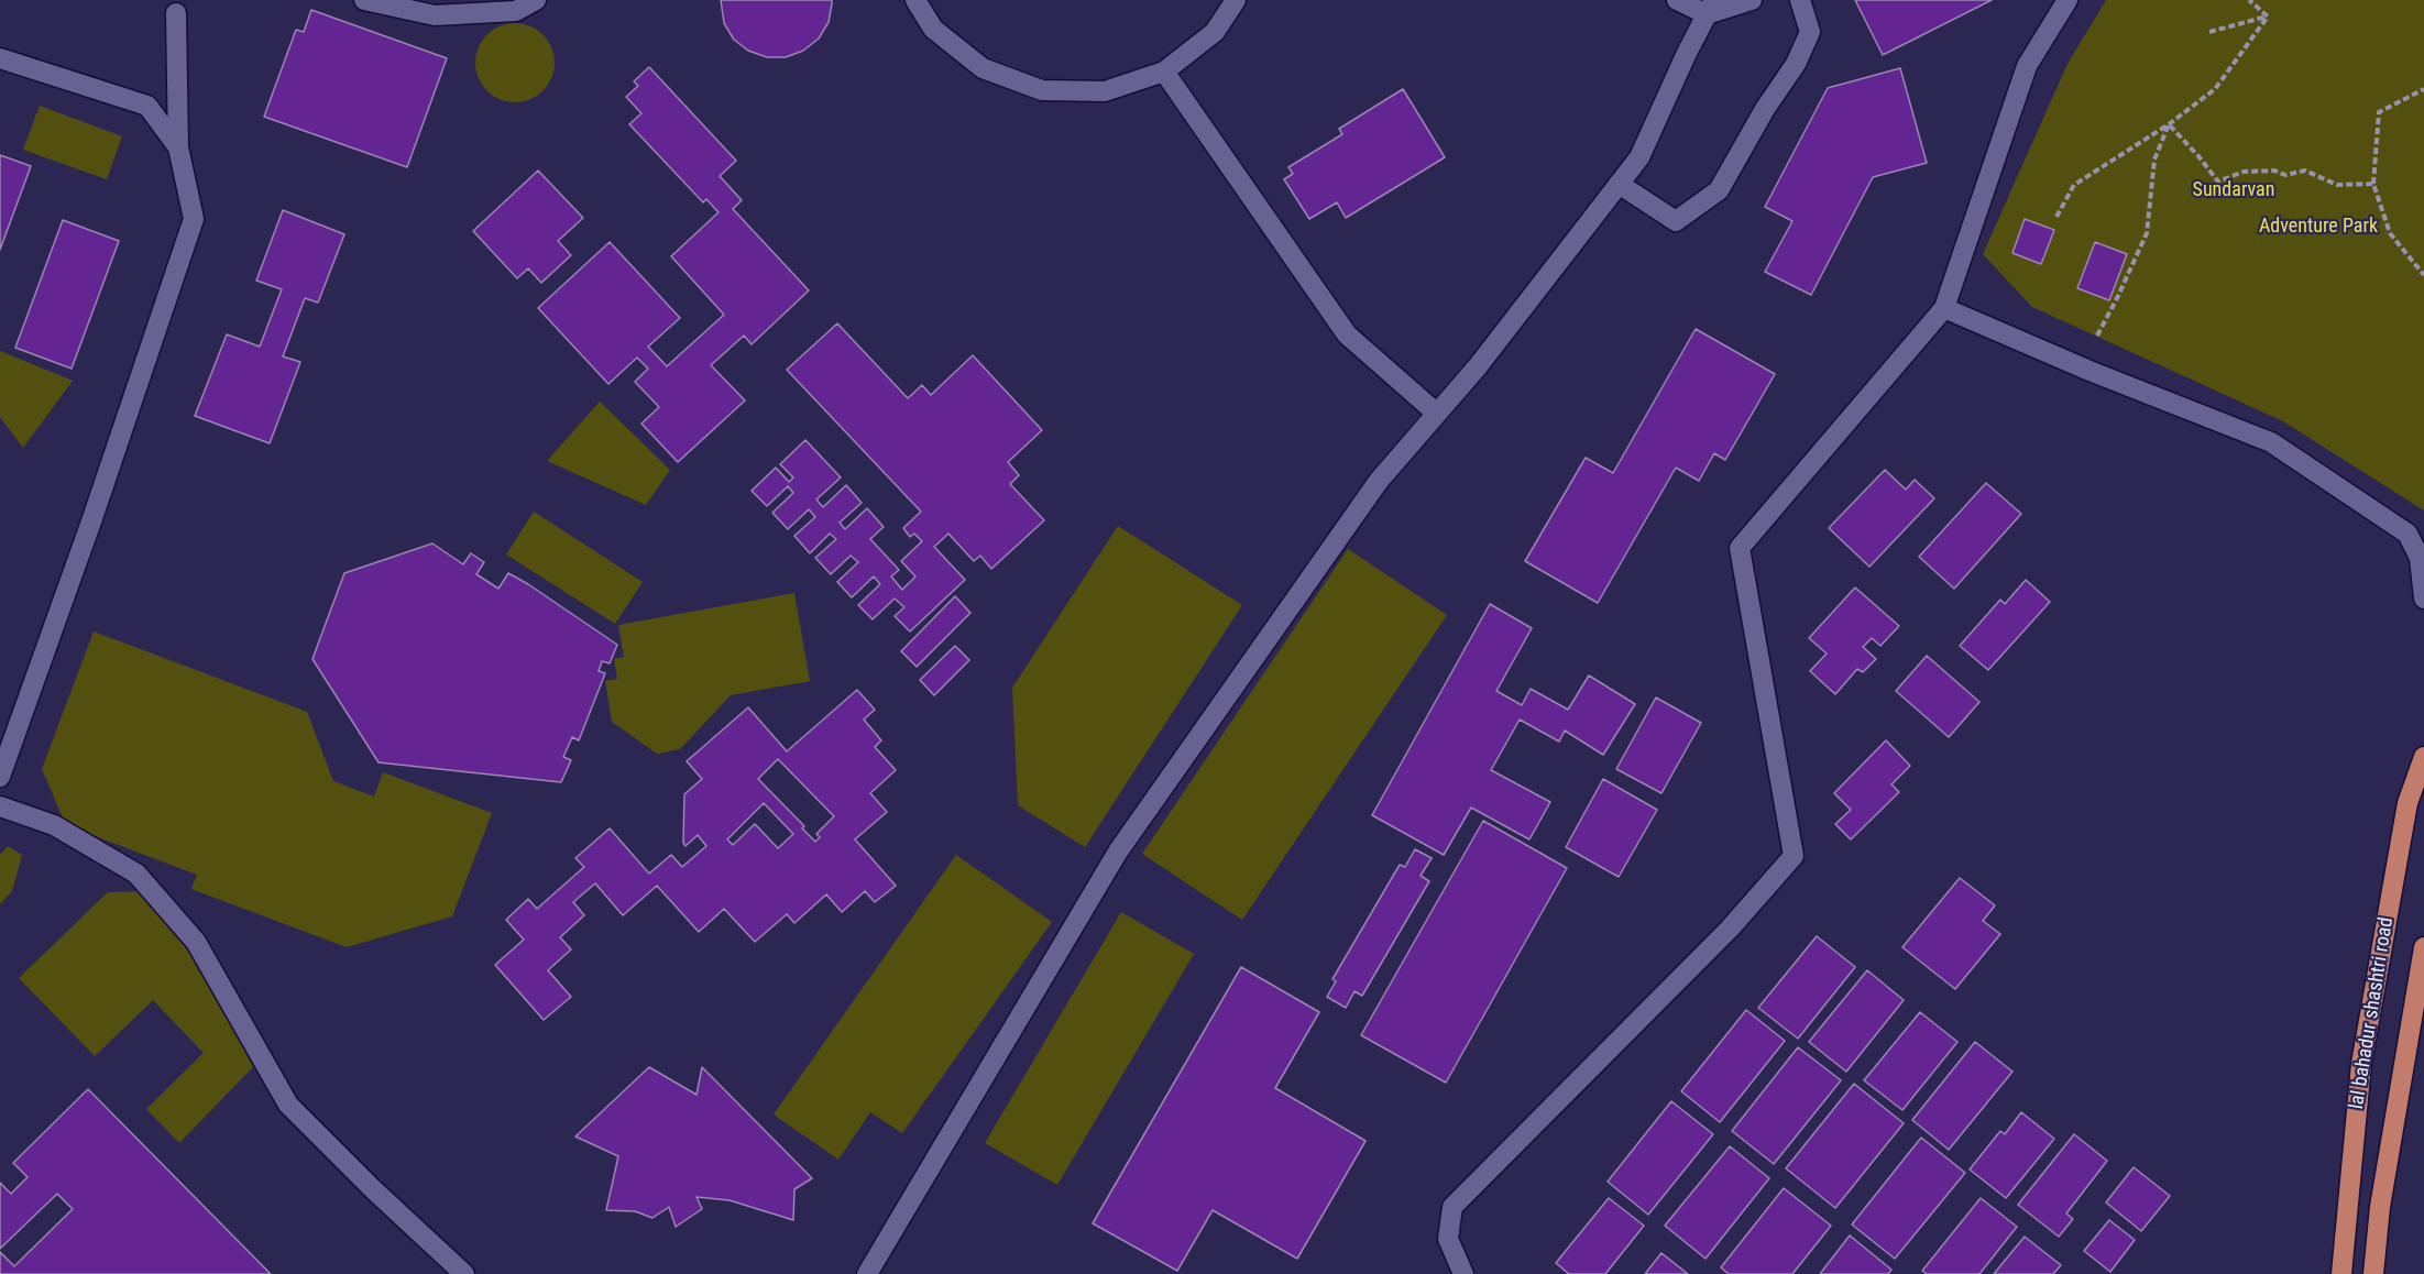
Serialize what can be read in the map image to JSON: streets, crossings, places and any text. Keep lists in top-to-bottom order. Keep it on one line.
{"streets":{"main road":["lal bahadur shashtri road"]},"parks":["Sundarvan","Adventure Park"]}
